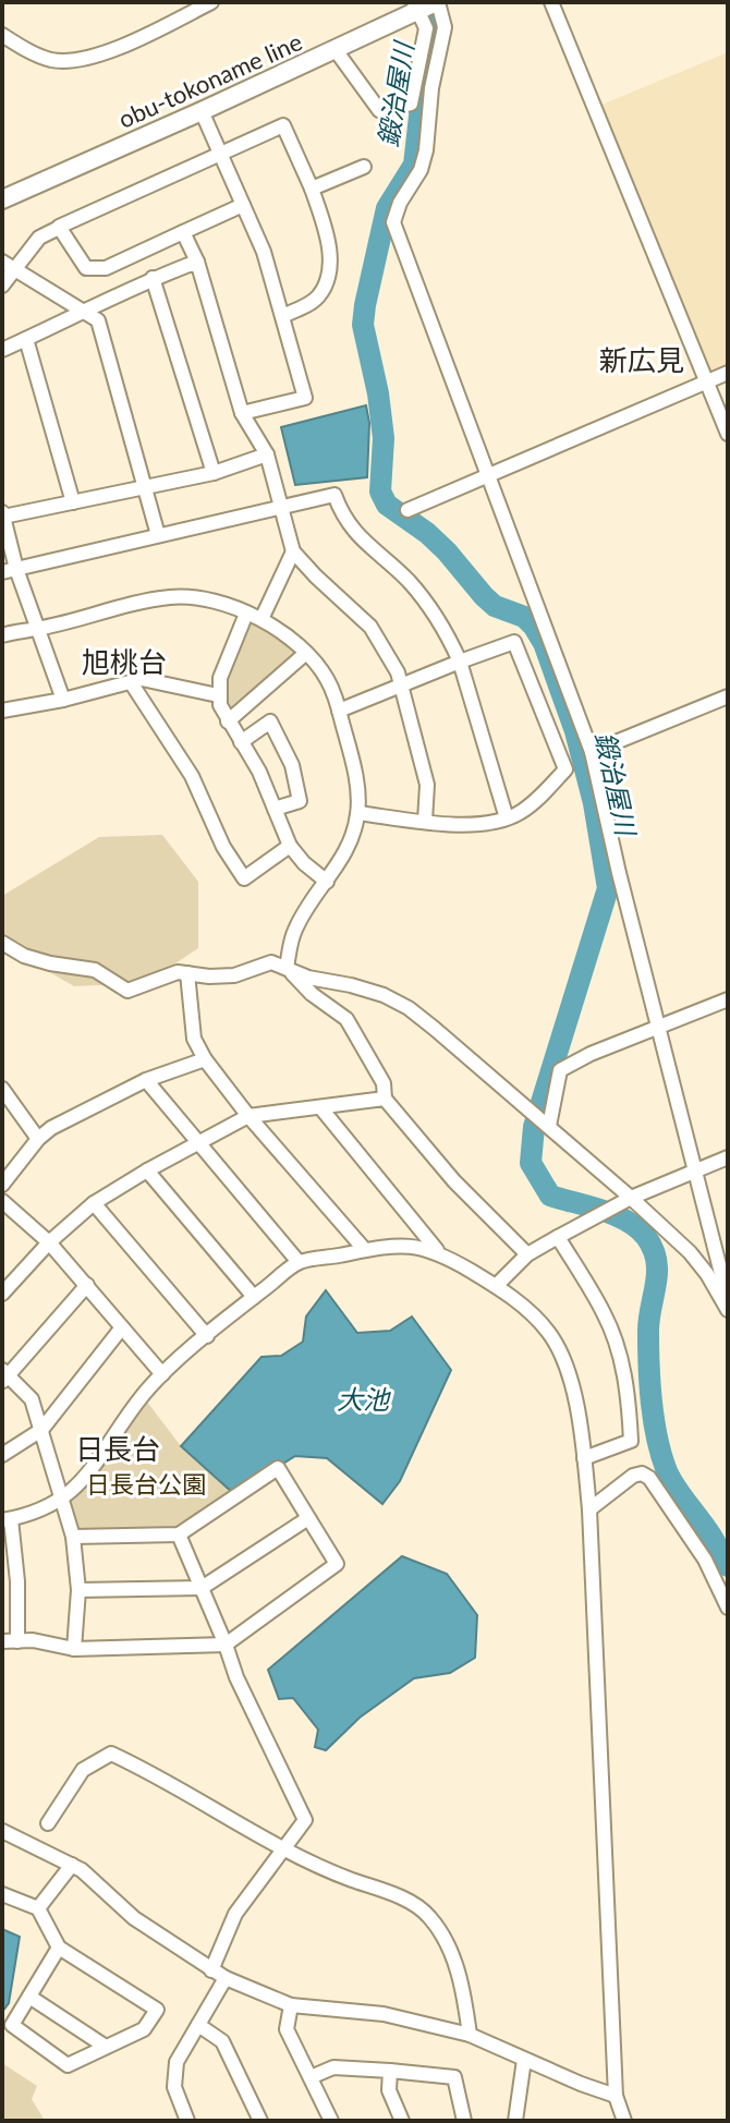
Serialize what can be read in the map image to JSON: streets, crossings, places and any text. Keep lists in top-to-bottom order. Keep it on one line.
{"streets":{"main road":["obu-tokoname line"]},"districts":["新広見","旭桃台","日長台"],"water":["鍛治屋川","大池"],"parks":["日長台公園"]}
